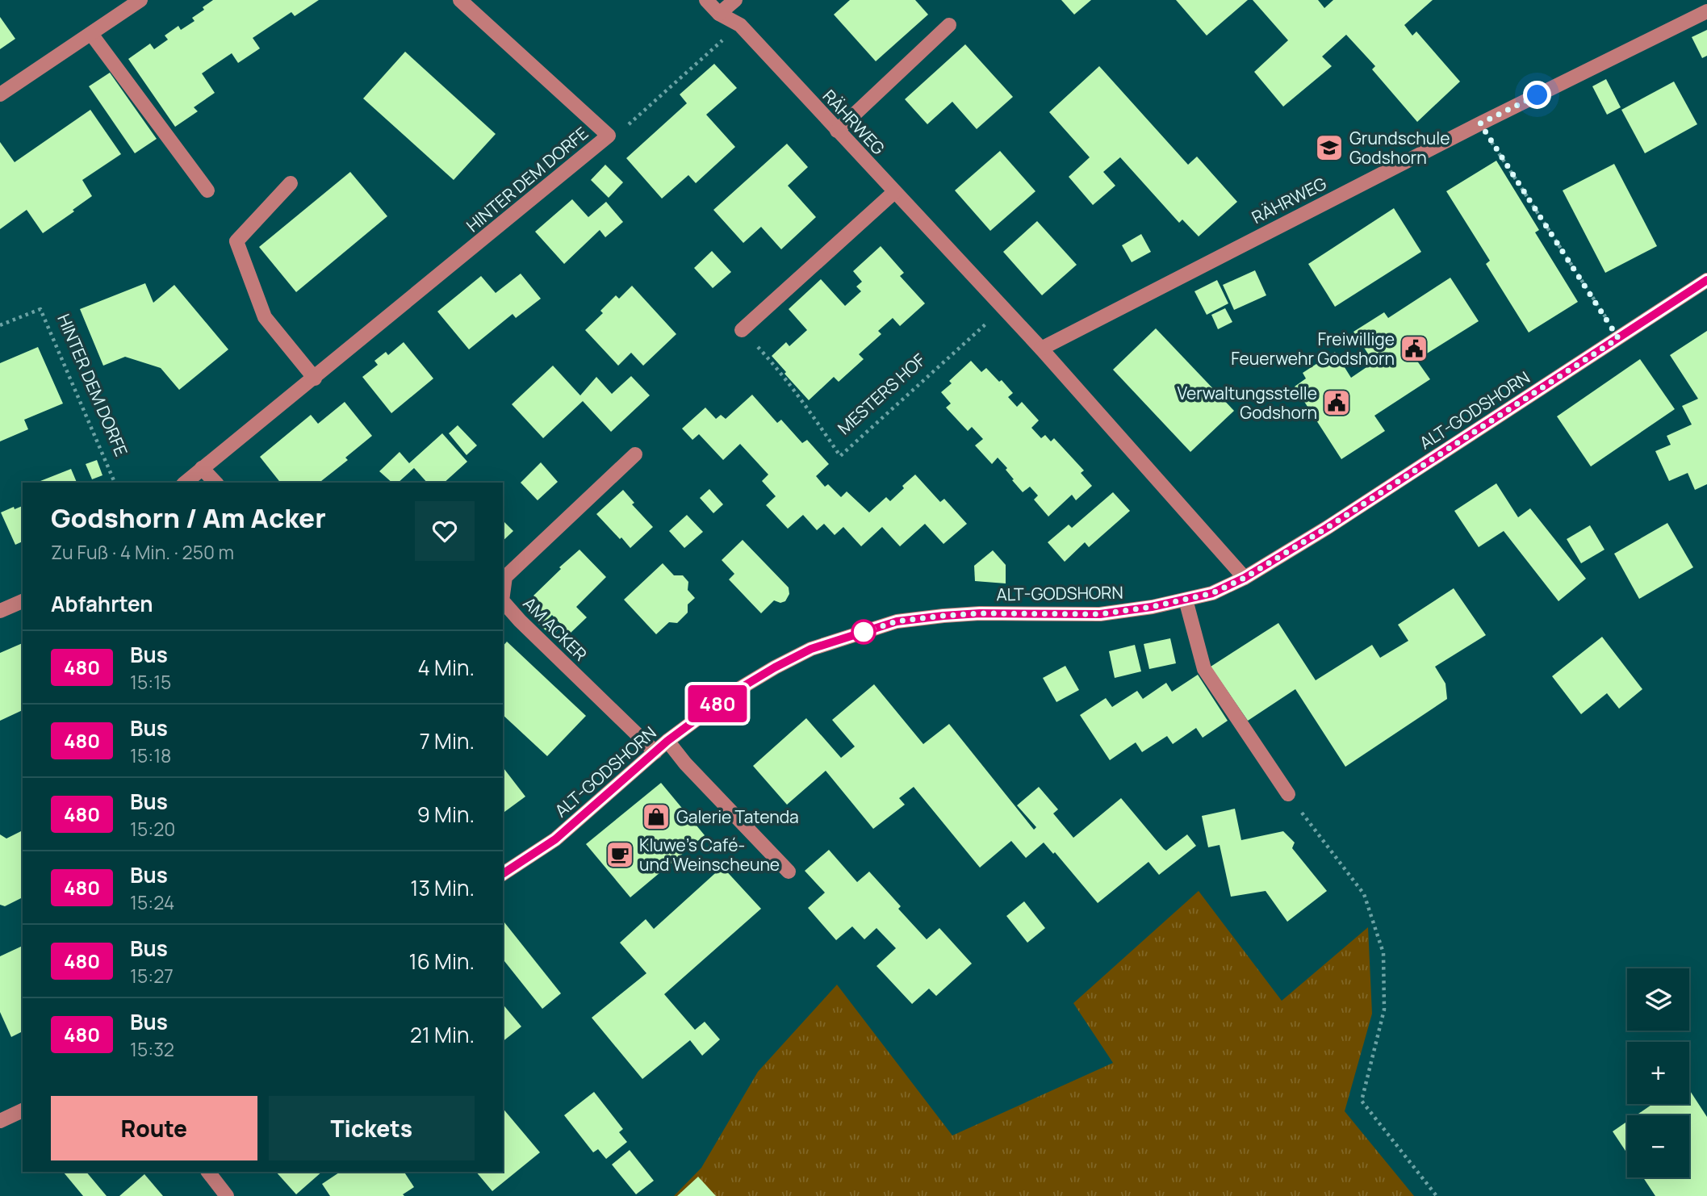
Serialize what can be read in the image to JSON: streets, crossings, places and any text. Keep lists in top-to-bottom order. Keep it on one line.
{"streets":{"street":["RÄHRWEG","HINTER DEM DORFE","ALT-GODSHORN","AM ACKER"],"path":["MESTERS HOF"]},"crossings":[["RÄHRWEG","MESTERS HOF"],["RÄHRWEG","ALT-GODSHORN"],["ALT-GODSHORN","AM ACKER"]],"places":{"school or university":["Grundschule Godshorn"],"public building":["Freiwillige Feuerwehr Godshorn","Verwaltungsstelle Godshorn"],"shop":["Galerie Tatenda"],"cafe":["Kluwe's Café- und Weinscheune"]},"lines":["bus line 480"],"page":{"on_map":"480","heading":[["Godshorn / Am Acker","Zu Fuß · 4 Min. · 250 m"],"Abfahrten"],"list":[{"mark":"480","name":"Bus","note":"15:15","value":"4 Min."},{"mark":"480","name":"Bus","note":"15:18","value":"7 Min."},{"mark":"480","name":"Bus","note":"15:20","value":"9 Min."},{"mark":"480","name":"Bus","note":"15:24","value":"13 Min."},{"mark":"480","name":"Bus","note":"15:27","value":"16 Min."},{"mark":"480","name":"Bus","note":"15:32","value":"21 Min."}],"map_buttons":["+","−"],"buttons":["Route","Tickets"]}}
